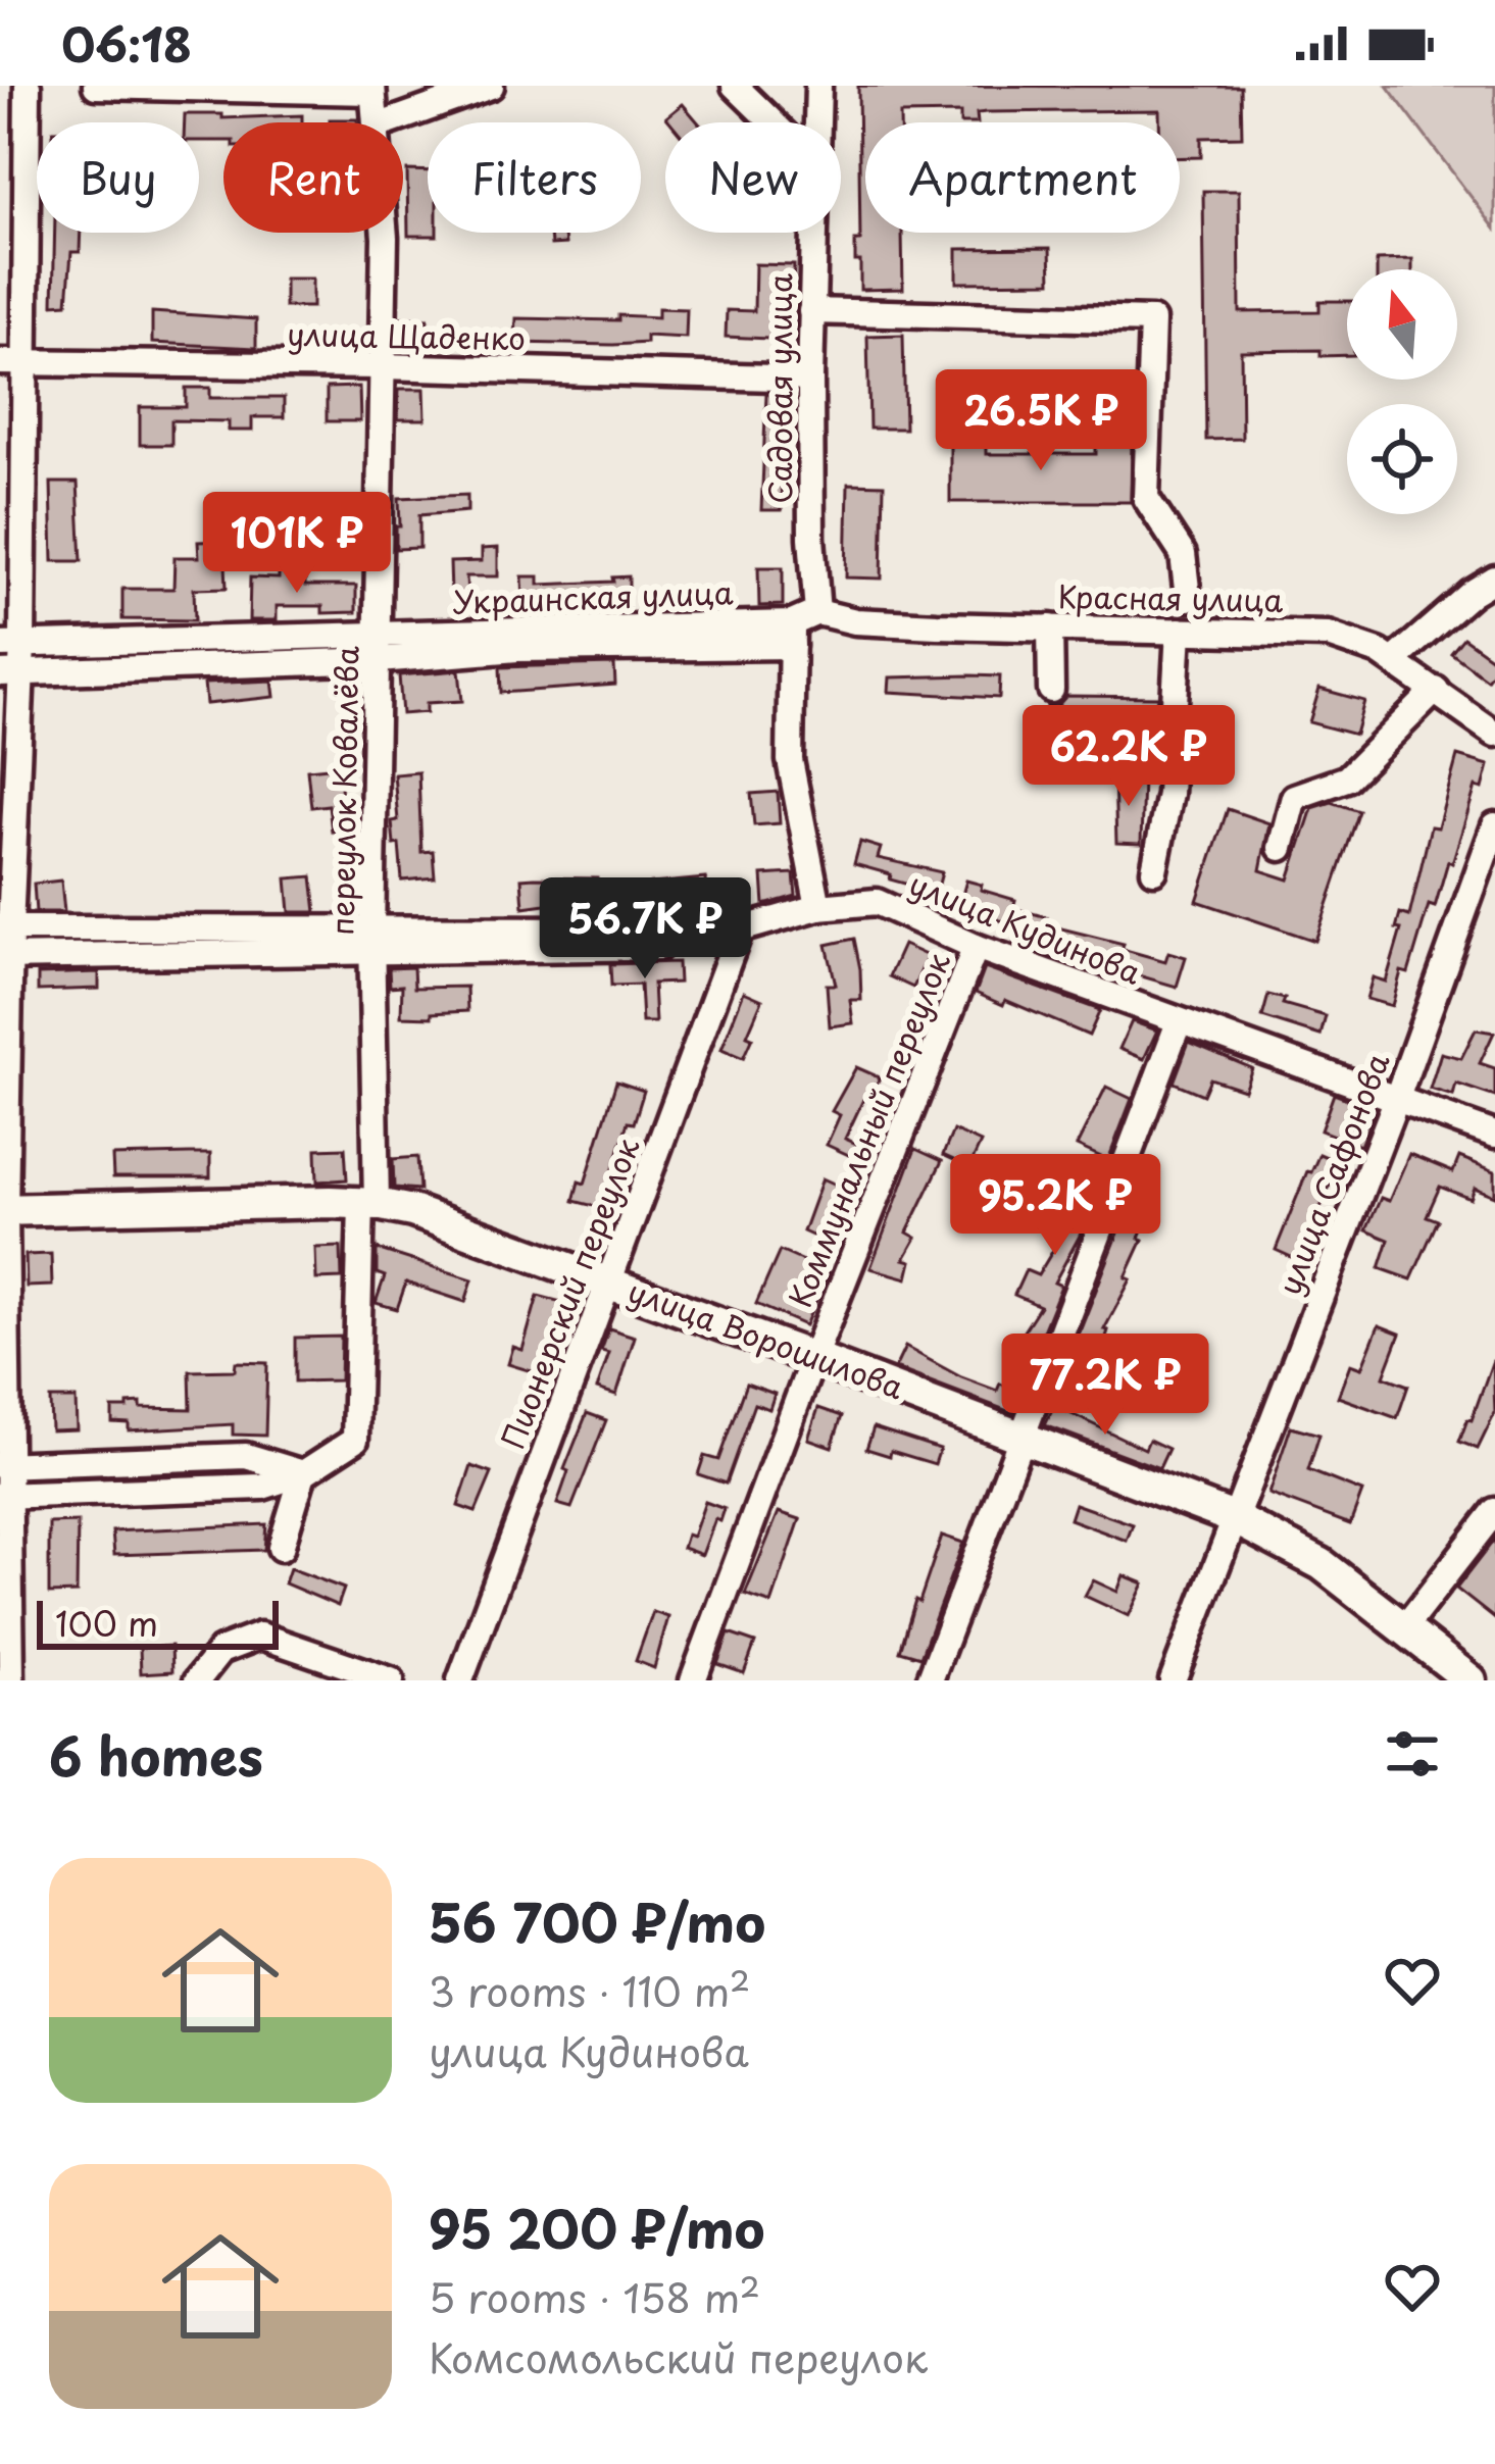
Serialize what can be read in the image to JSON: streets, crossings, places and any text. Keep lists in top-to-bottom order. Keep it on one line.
{"streets":{"main road":["улица Ворошилова"],"street":["улица Щаденко","Садовая улица","Украинская улица","Красная улица","переулок Ковалёва","улица Кудинова","Коммунальный переулок","улица Сафонова","Пионерский переулок"]},"crossings":[["улица Щаденко","Садовая улица"],["улица Щаденко","переулок Ковалёва"],["Садовая улица","Украинская улица"],["Садовая улица","Красная улица"],["Украинская улица","Красная улица"],["Украинская улица","переулок Ковалёва"],["переулок Ковалёва","улица Кудинова"],["переулок Ковалёва","улица Ворошилова"],["улица Кудинова","Коммунальный переулок"],["улица Кудинова","улица Сафонова"],["улица Кудинова","Пионерский переулок"],["Коммунальный переулок","улица Ворошилова"],["улица Сафонова","улица Ворошилова"],["Пионерский переулок","улица Ворошилова"]],"scale_bar":"100 m","north":"top","page":{"status":"06:18","chip":["Buy","Rent","Filters","New","Apartment"],"price":["26.5K ₽","101K ₽","62.2K ₽","56.7K ₽","95.2K ₽","77.2K ₽"],"scale":"100 m","heading":"6 homes","list":[{"name":"56 700 ₽/mo","note":"3 rooms · 110 m² · улица Кудинова"},{"name":"95 200 ₽/mo","note":"5 rooms · 158 m² · Комсомольский переулок"}]}}
